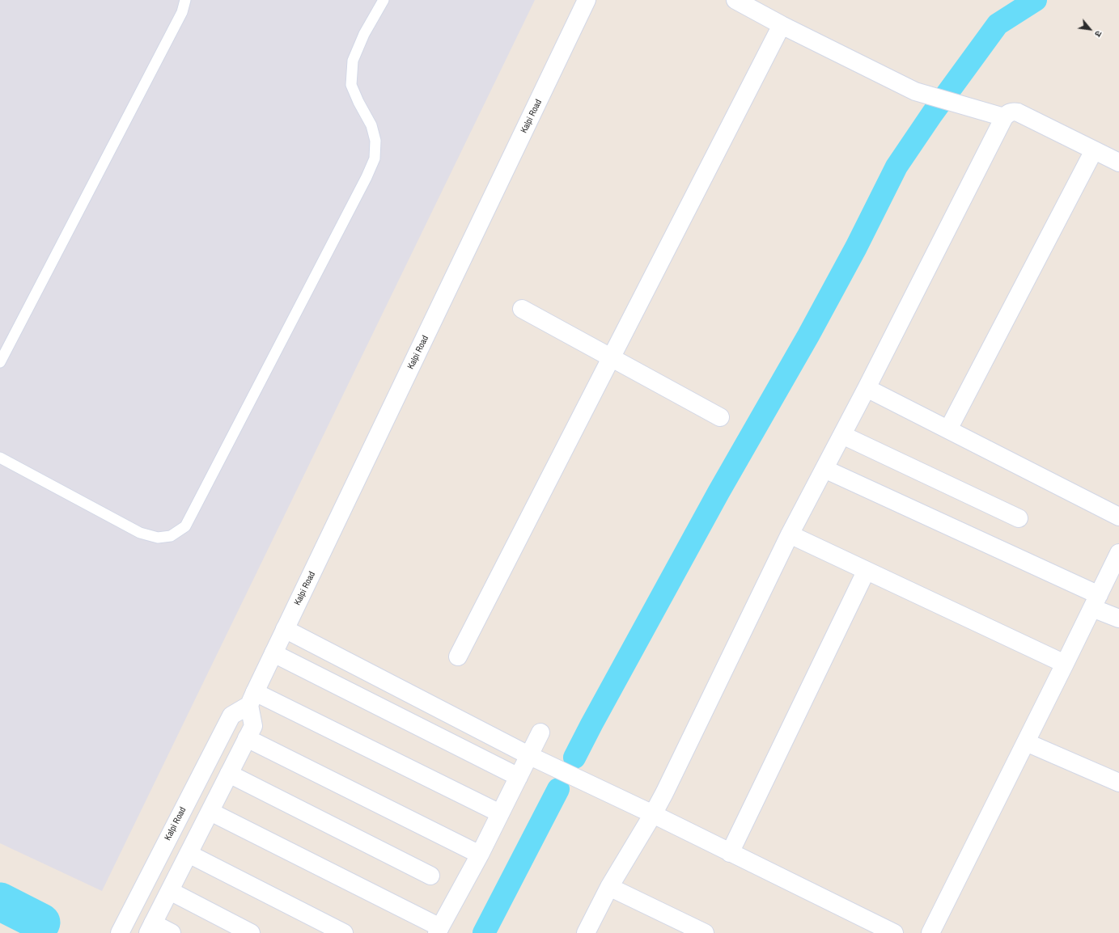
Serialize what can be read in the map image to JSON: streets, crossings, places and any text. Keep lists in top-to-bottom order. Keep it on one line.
{"streets":{"street":["Kalpi Road"]},"north":"bottom right"}
